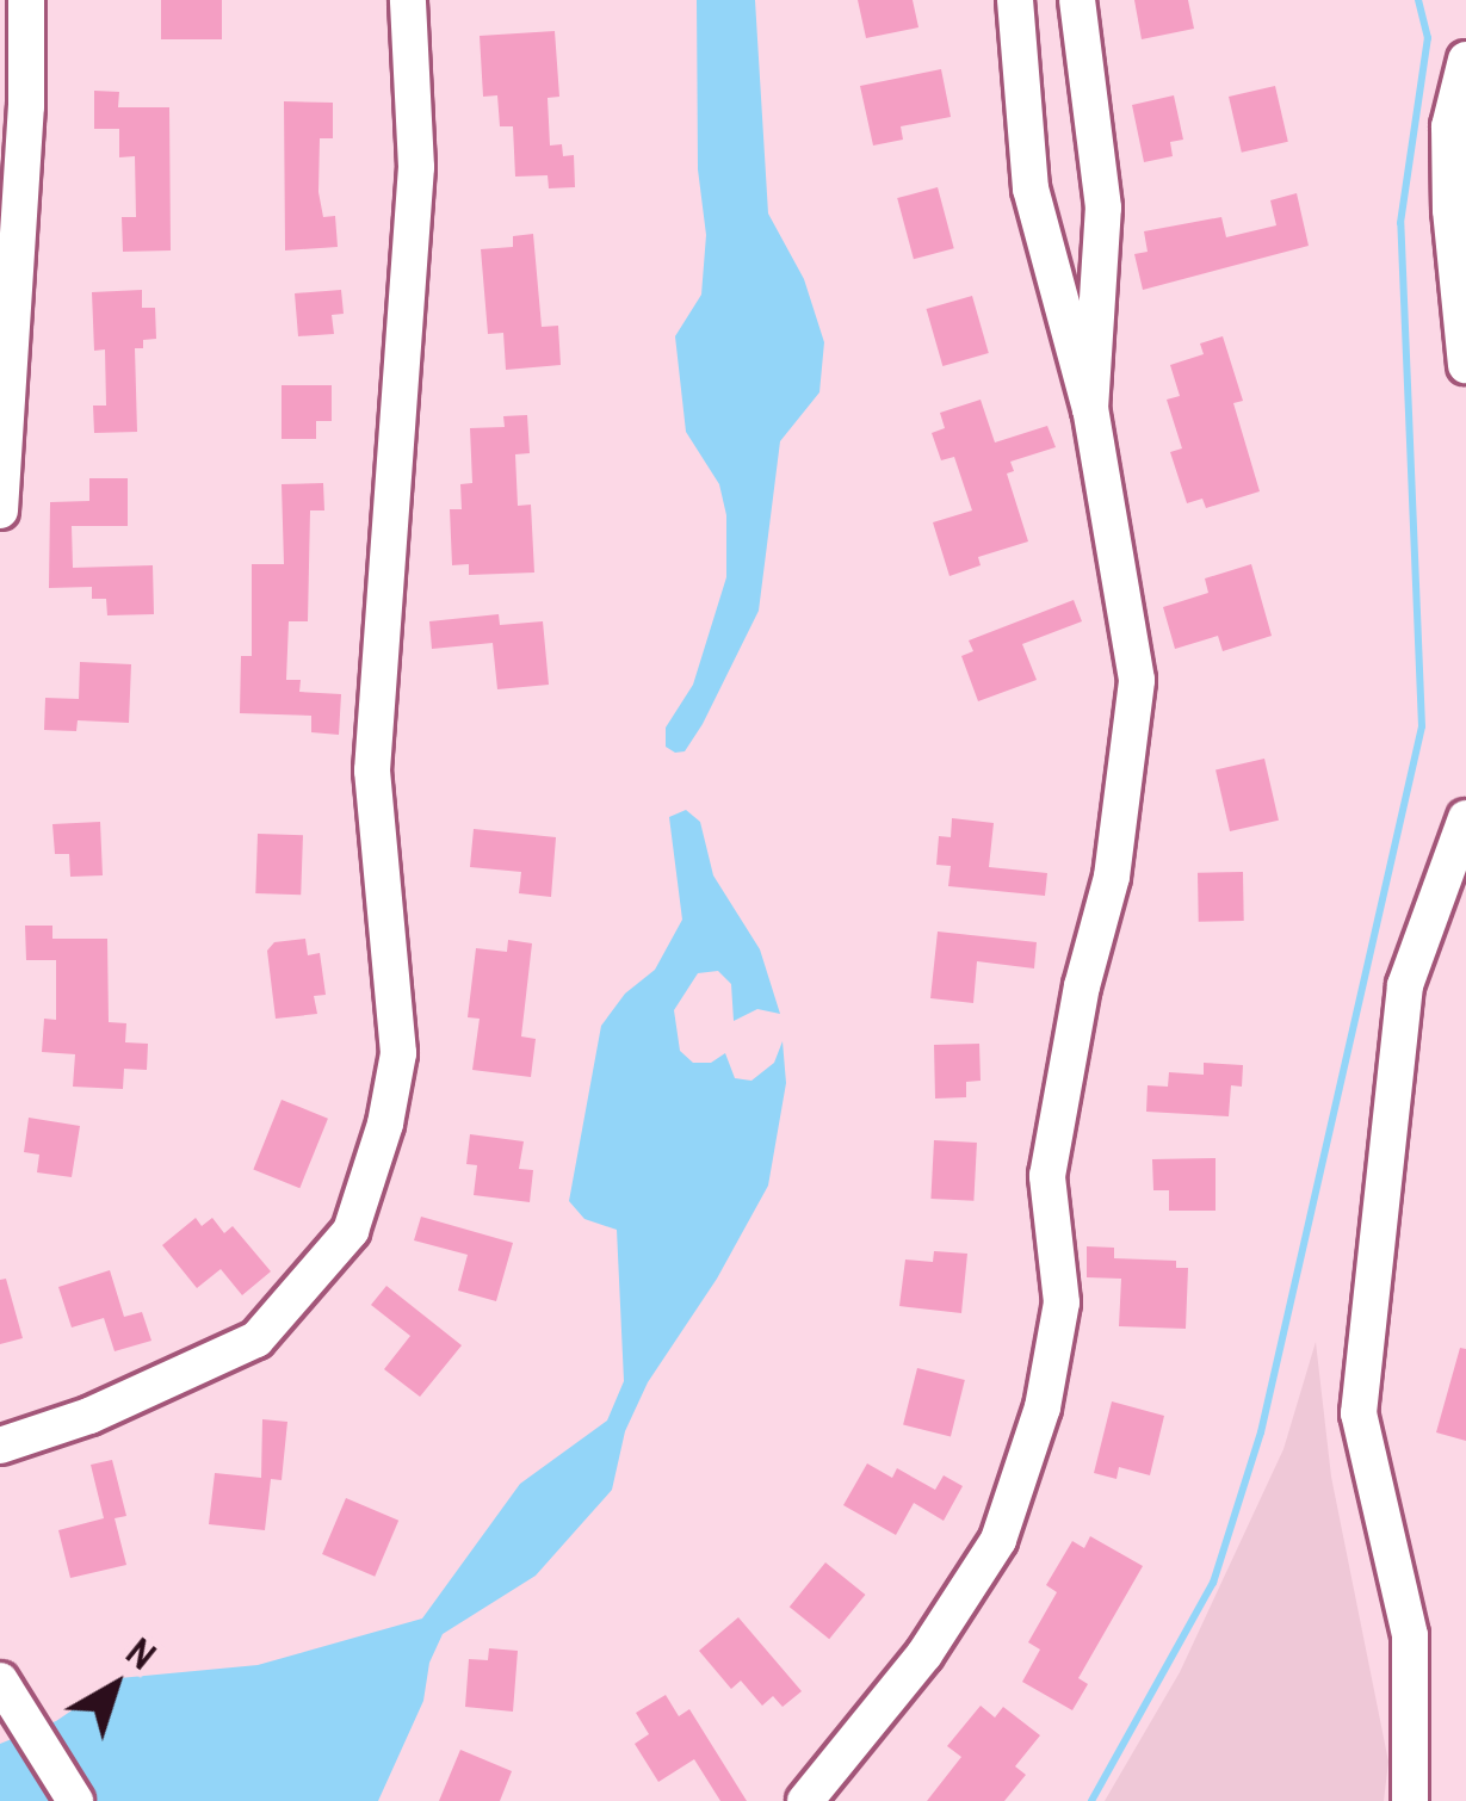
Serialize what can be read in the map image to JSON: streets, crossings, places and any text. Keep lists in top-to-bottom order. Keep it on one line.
{"north":"top right"}
